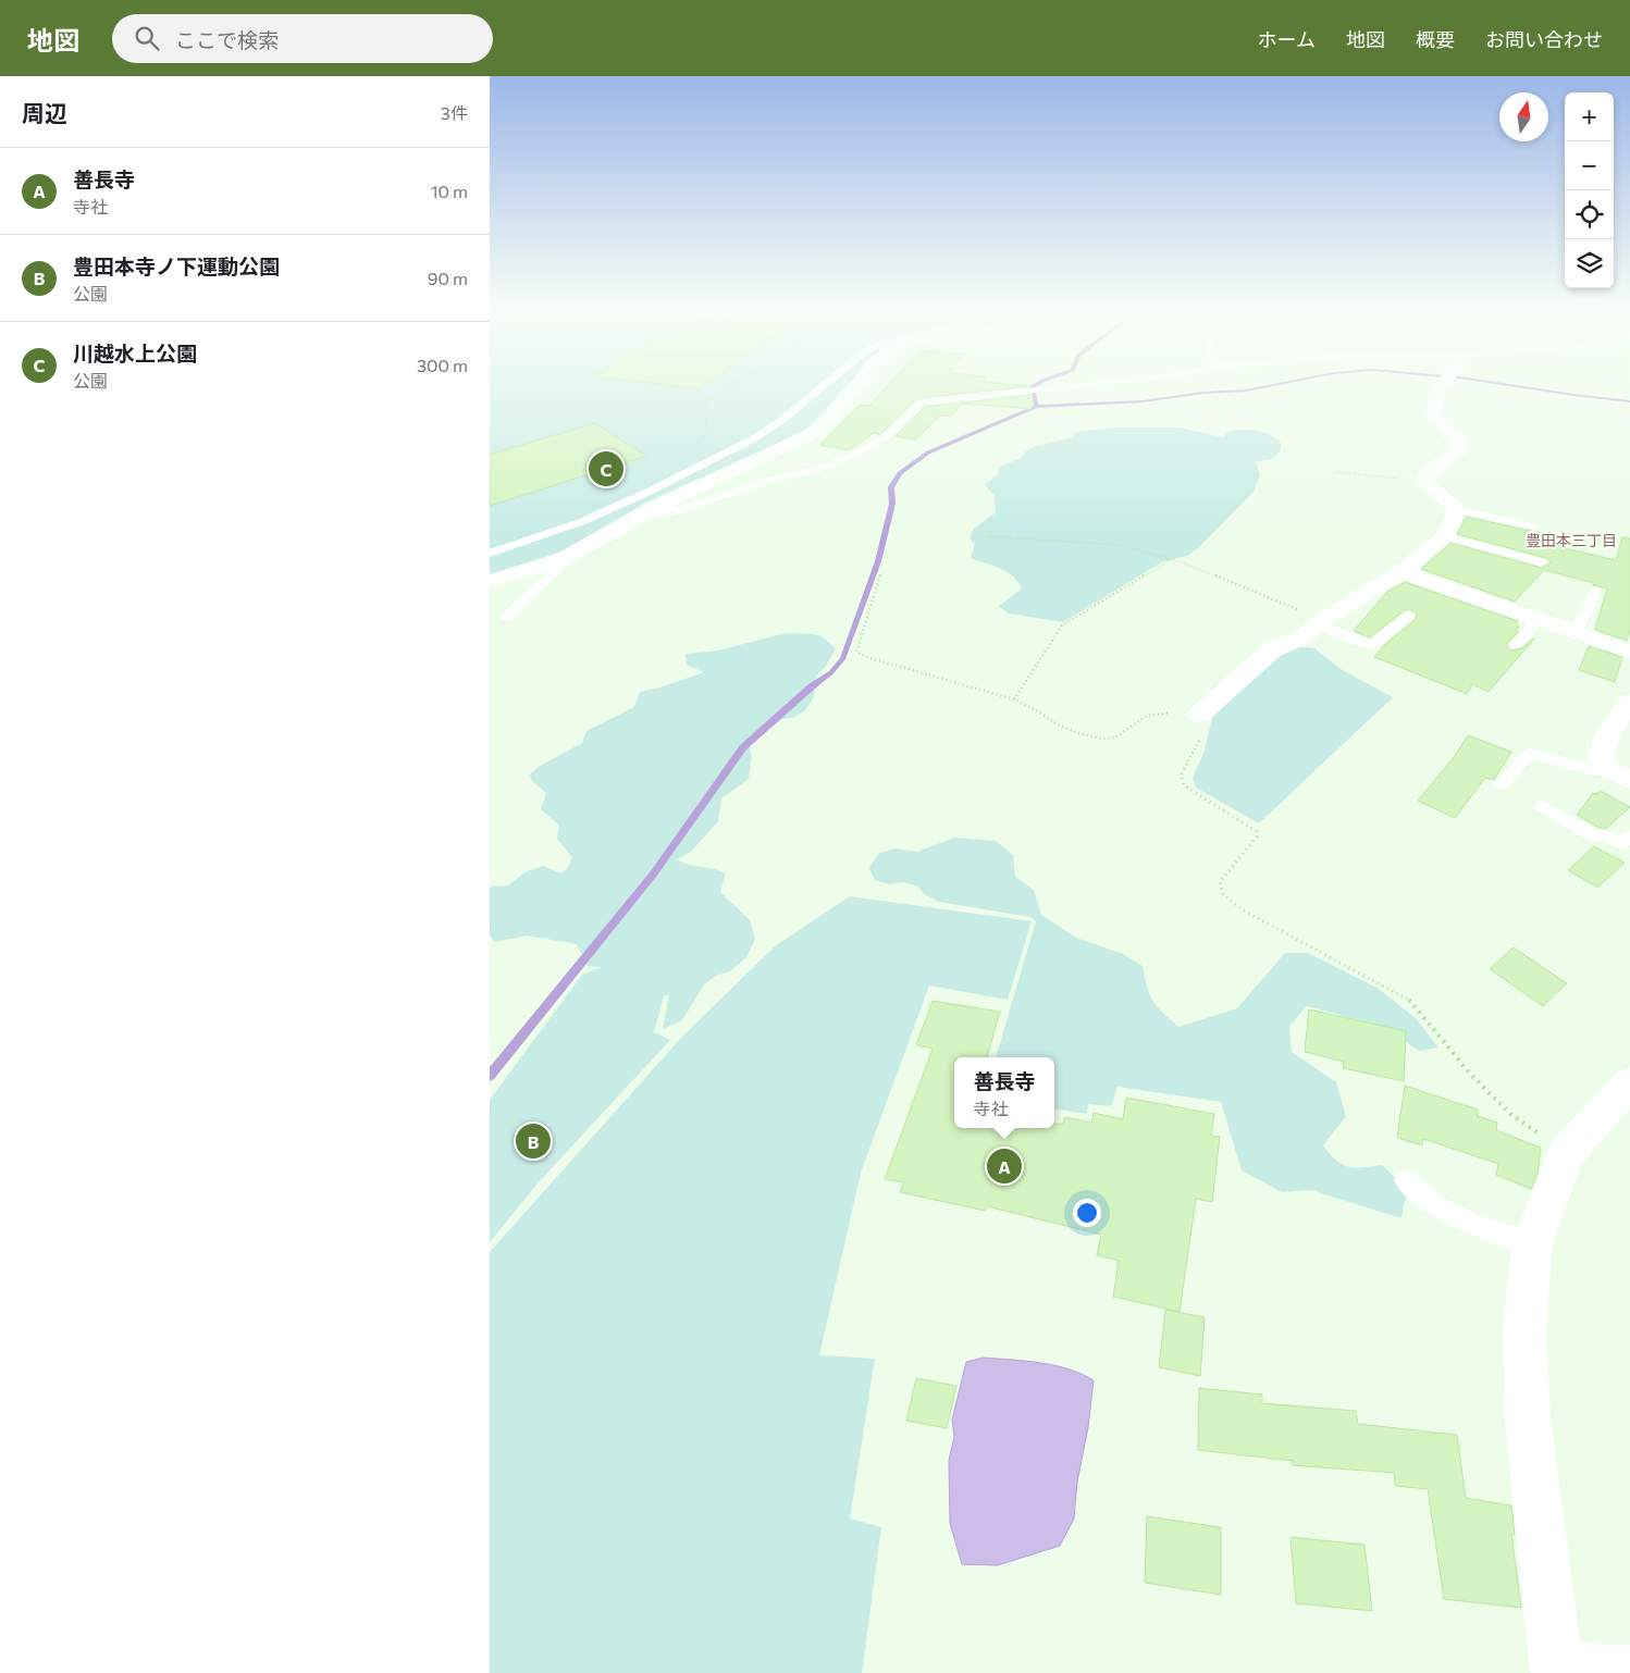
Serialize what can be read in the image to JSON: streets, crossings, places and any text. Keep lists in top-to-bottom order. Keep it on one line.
{"districts":["豊田本三丁目"],"north":"top","page":{"header":"地図","search":"ここで検索","nav":["ホーム","地図","概要","お問い合わせ"],"heading":["周辺","3件"],"map_buttons":["+","−"],"list":[{"mark":"A","name":"善長寺","note":"寺社","value":"10 m"},{"mark":"B","name":"豊田本寺ノ下運動公園","note":"公園","value":"90 m"},{"mark":"C","name":"川越水上公園","note":"公園","value":"300 m"}],"pins":["C","B","A"],"popup":["善長寺","寺社"]}}
